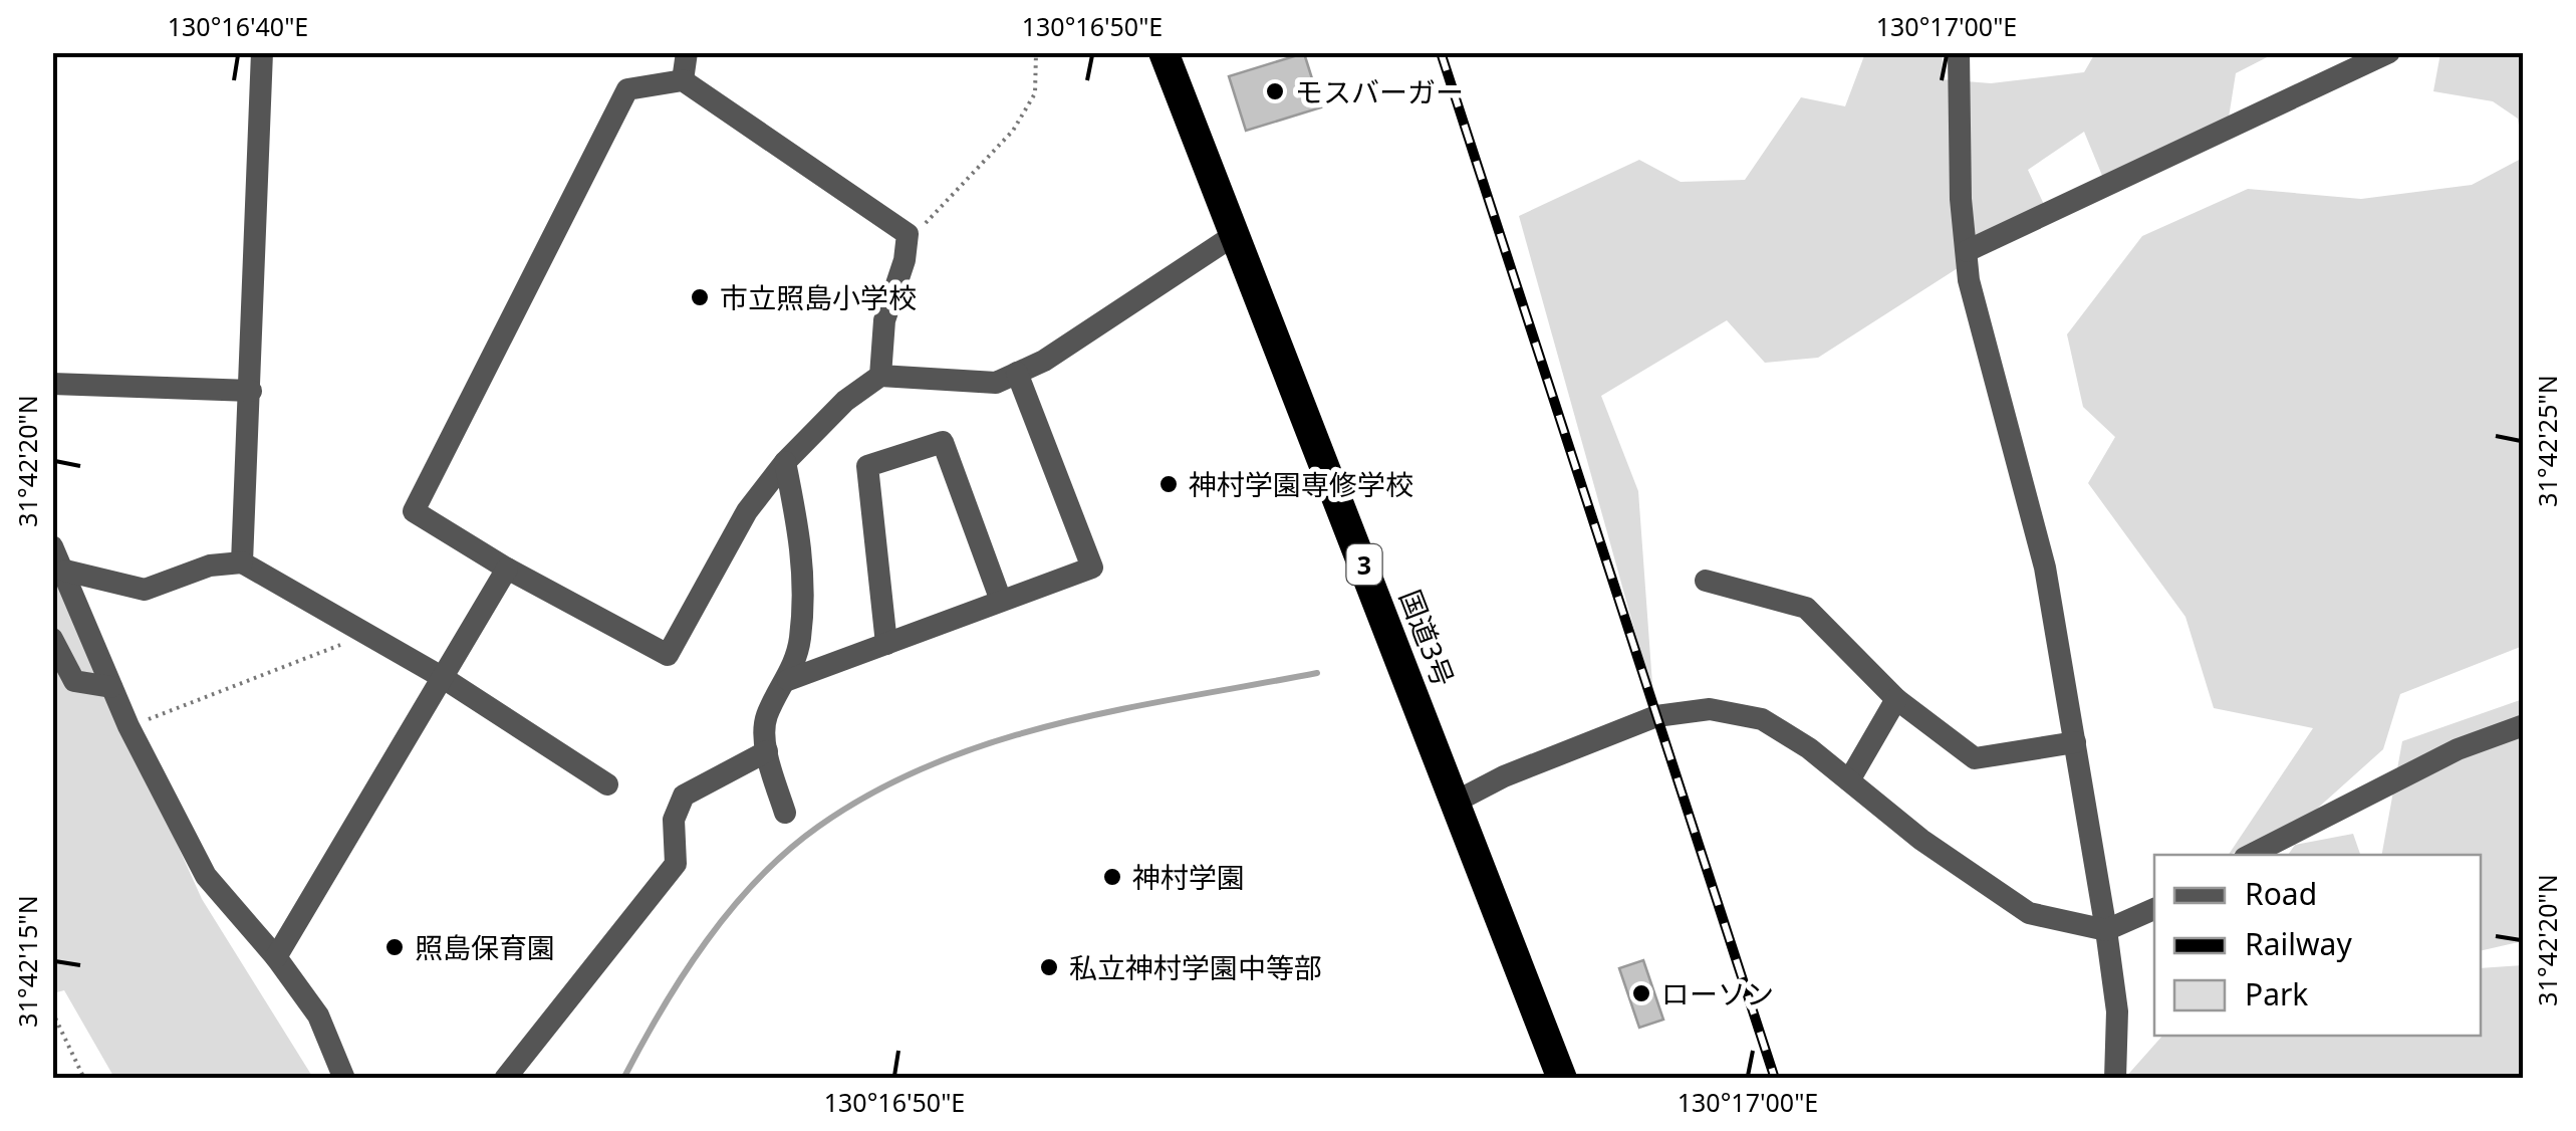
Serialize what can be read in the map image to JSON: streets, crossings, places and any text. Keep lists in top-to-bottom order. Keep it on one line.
{"streets":{"highway":["3","国道3号"]},"places":["モスバーガー","市立照島小学校","神村学園専修学校","神村学園","照島保育園","私立神村学園中等部","ローソン"],"legend":["Road","Railway","Park"],"coordinates":["130°16'40\"E","130°16'50\"E","130°17'00\"E","31°42'25\"N","31°42'20\"N","31°42'15\"N"]}
